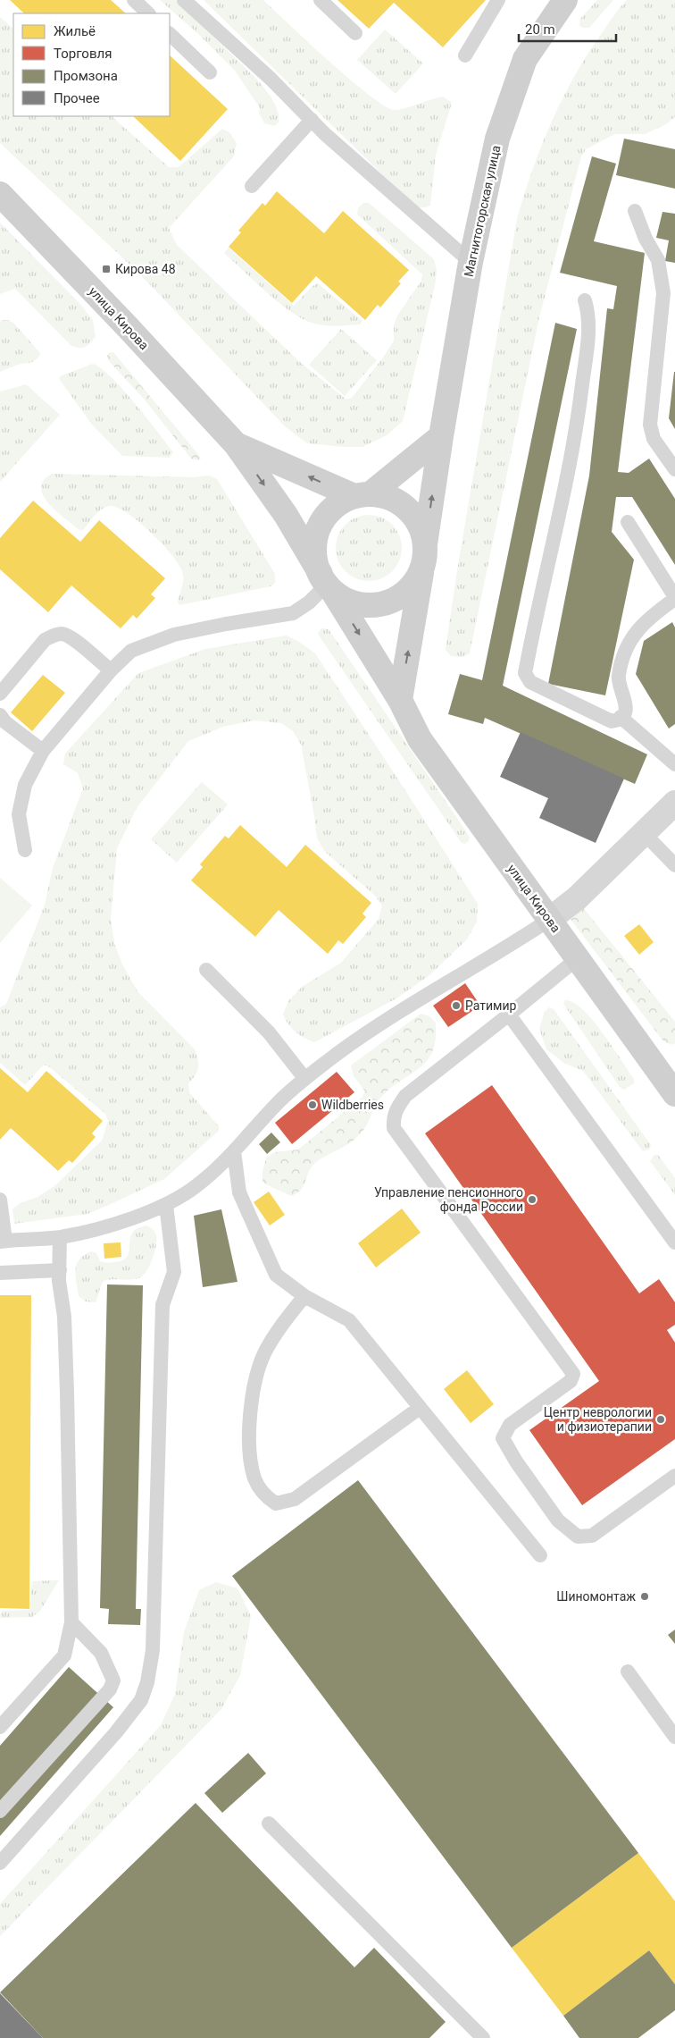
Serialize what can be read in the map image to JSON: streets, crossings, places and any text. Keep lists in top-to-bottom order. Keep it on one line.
{"streets":{"main road":["Магнитогорская улица","улица Кирова"]},"crossings":[["Магнитогорская улица","улица Кирова"]],"places":{"transit":["Кирова 48"],"other":["Ратимир","Wildberries","Управление пенсионного фонда России","Центр неврологии и физиотерапии","Шиномонтаж"]},"legend":["Жильё","Торговля","Промзона","Прочее"],"scale_bar":"20 m"}
